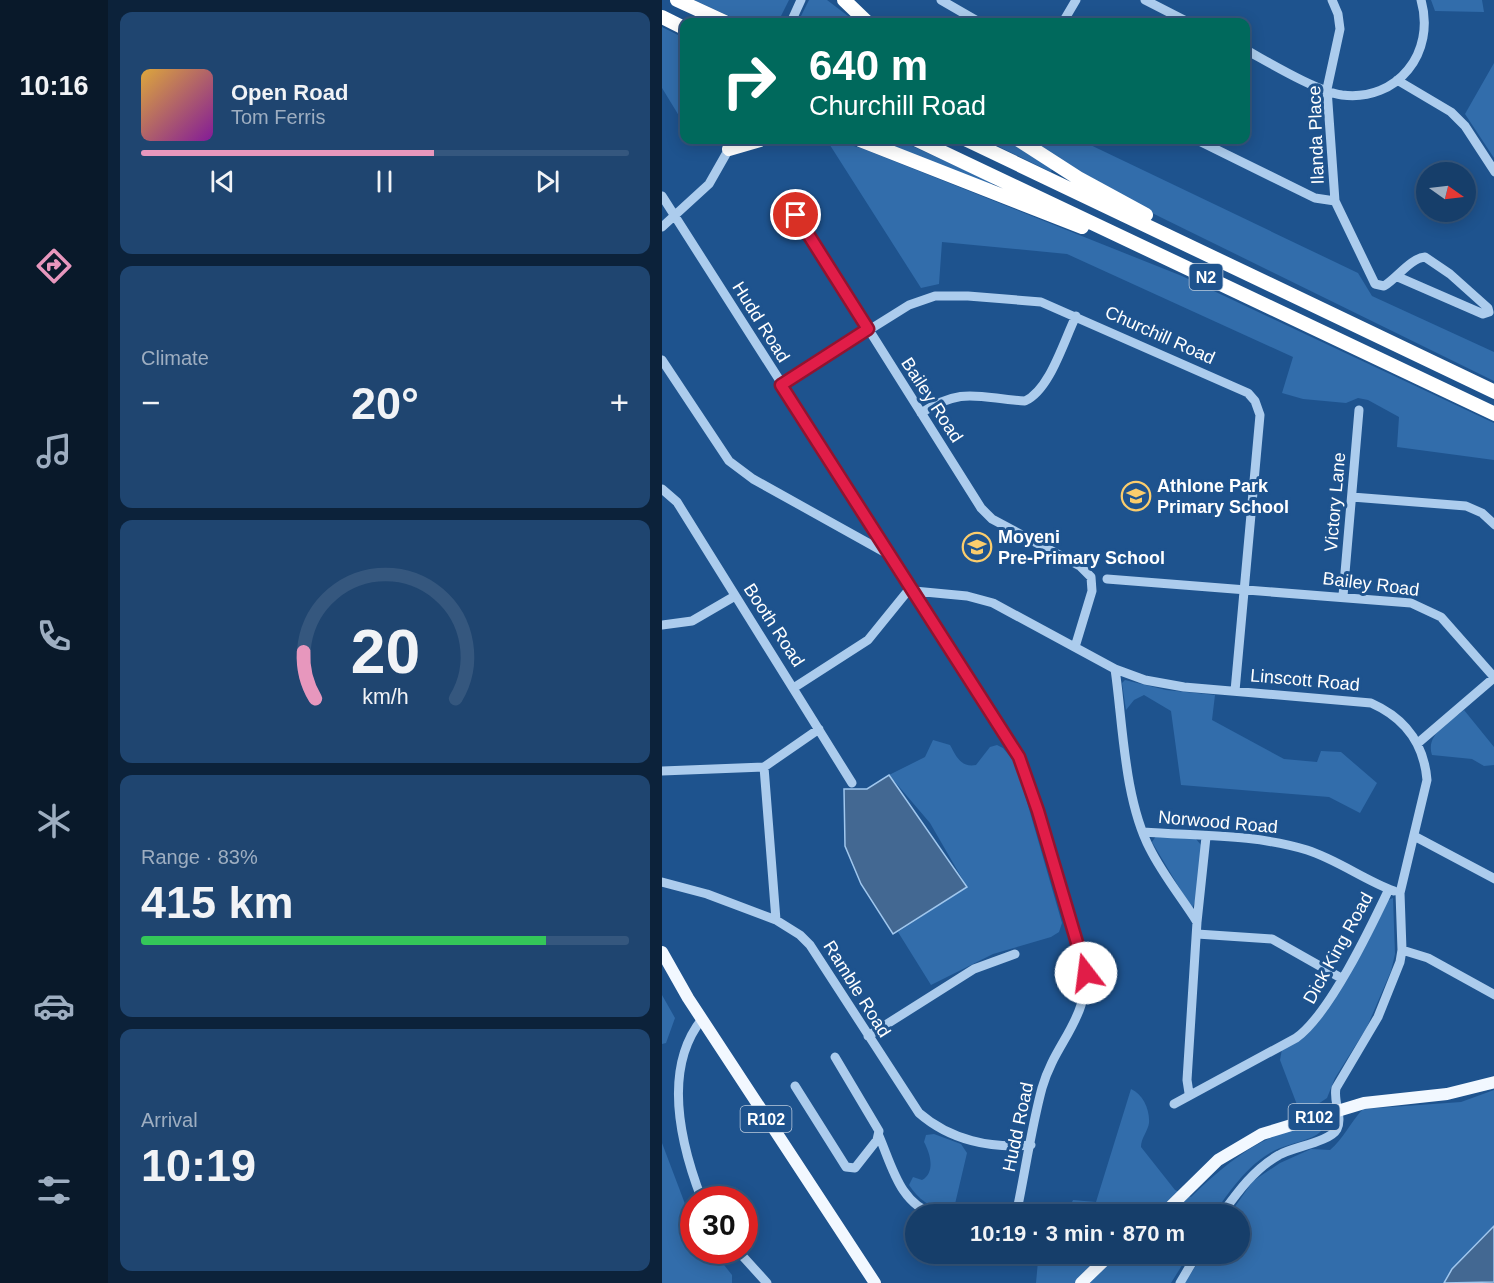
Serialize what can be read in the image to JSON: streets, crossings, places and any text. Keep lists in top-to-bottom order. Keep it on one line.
{"streets":{"highway":["N2"],"main road":["R102"],"street":["Ilanda Place","Hudd Road","Churchill Road","Bailey Road","Victory Lane","Booth Road","Linscott Road","Norwood Road","Dick King Road","Ramble Road"]},"crossings":[["Hudd Road","Churchill Road"],["Hudd Road","Linscott Road"],["Hudd Road","Ramble Road"],["Churchill Road","Bailey Road"],["Churchill Road","Linscott Road"],["Bailey Road","Victory Lane"],["Bailey Road","Linscott Road"],["Linscott Road","Norwood Road"],["Linscott Road","R102"],["Norwood Road","Dick King Road"]],"places":{"school or university":["Athlone Park Primary School","Moyeni Pre-Primary School"]},"north":"right","page":{"tabs":"10:16","turn":["640 m","Churchill Road"],"song":["Open Road","Tom Ferris"],"tile":["Climate",["Range · 83%","415 km"],["Arrival","10:19"]],"heat":["−","20°","+"],"limit":"30","trip":"10:19 · 3 min · 870 m","gauge":["20","km/h"]}}
